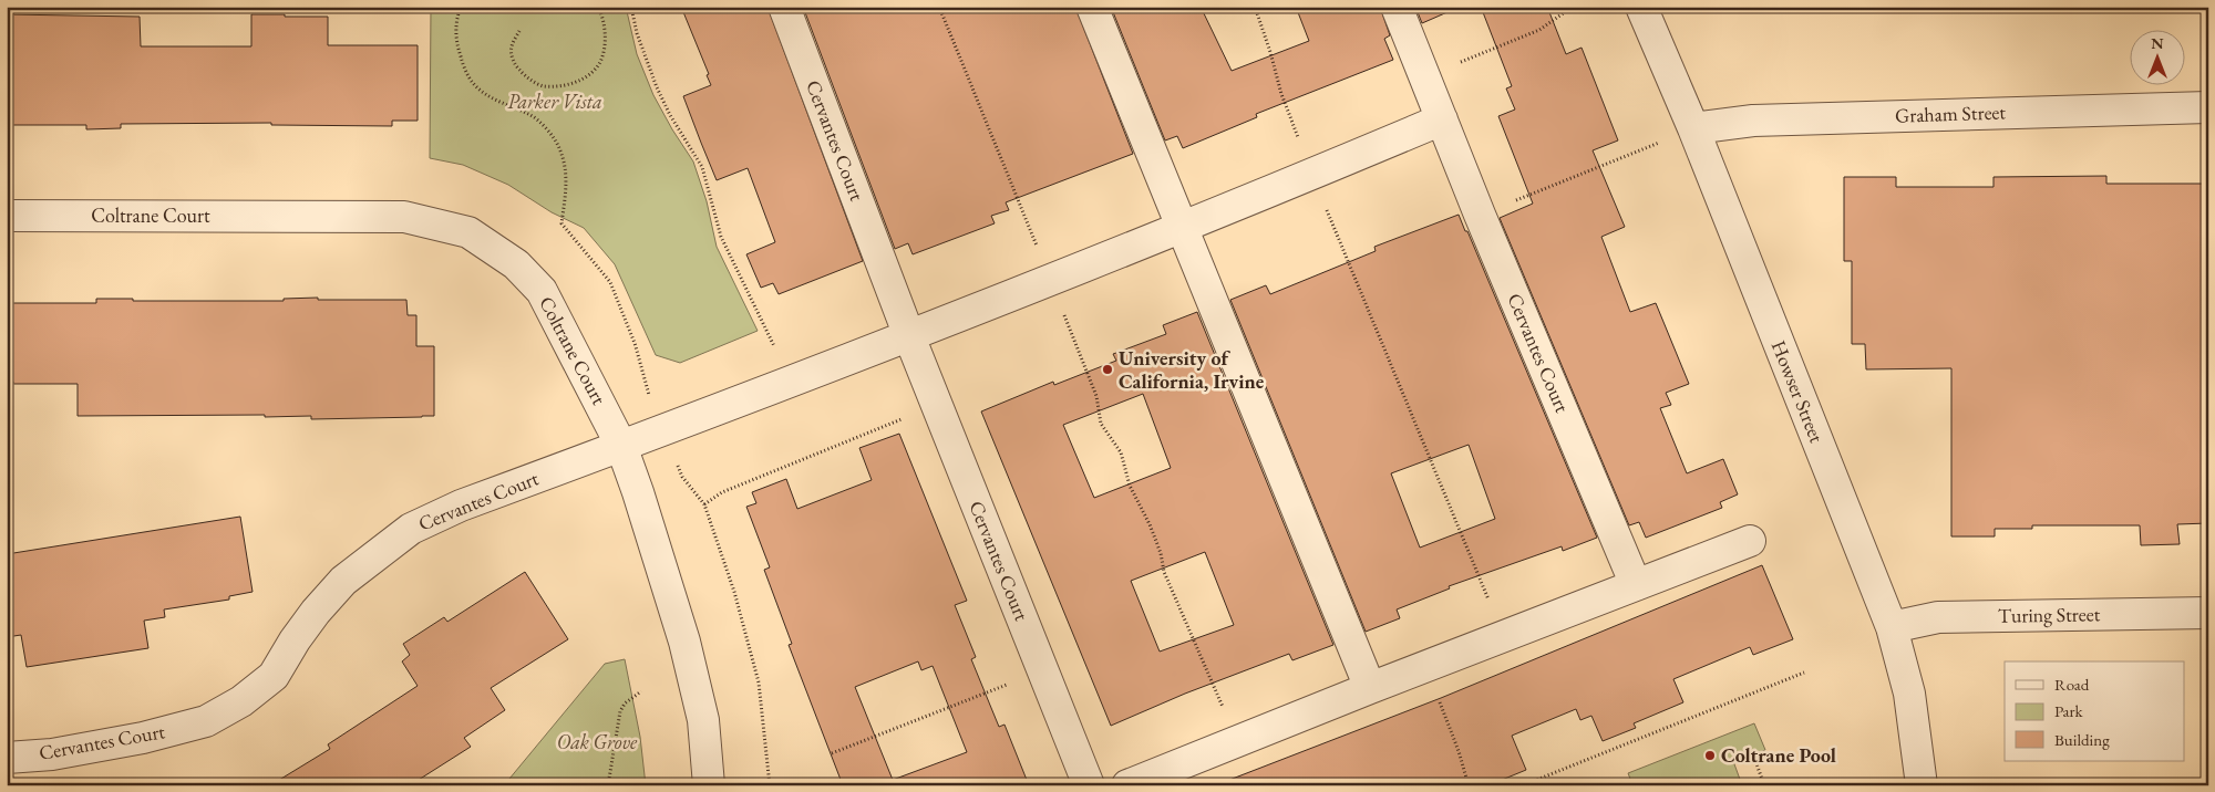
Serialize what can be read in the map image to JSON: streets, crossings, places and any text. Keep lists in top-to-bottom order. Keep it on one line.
{"streets":{"street":["Graham Street","Cervantes Court","Coltrane Court","Howser Street","Turing Street"]},"crossings":[["Graham Street","Howser Street"],["Cervantes Court","Coltrane Court"],["Howser Street","Turing Street"]],"parks":["Parker Vista","Oak Grove"],"places":["University of California, Irvine","Coltrane Pool"],"legend":["Road","Park","Building"],"north":"top"}
